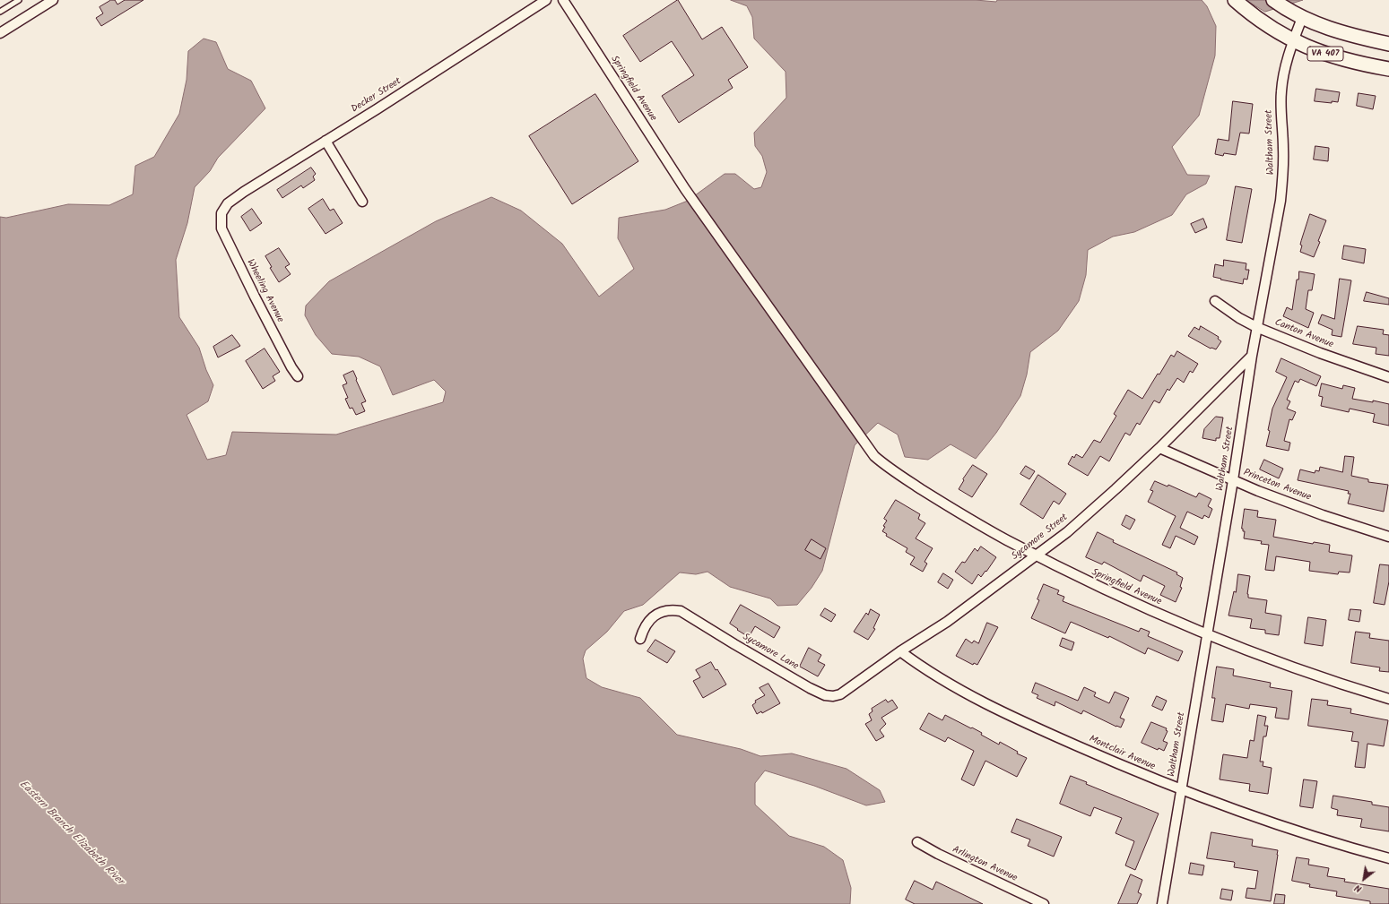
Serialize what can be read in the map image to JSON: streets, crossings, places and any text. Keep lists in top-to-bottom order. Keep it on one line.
{"streets":{"main road":["VA 407"],"street":["Springfield Avenue","Decker Street","Waltham Street","Wheeling Avenue","Canton Avenue","Princeton Avenue","Sycamore Street","Sycamore Lane","Montclair Avenue","Arlington Avenue"]},"crossings":[["VA 407","Waltham Street"],["Springfield Avenue","Waltham Street"],["Springfield Avenue","Sycamore Street"],["Decker Street","Wheeling Avenue"],["Waltham Street","Canton Avenue"],["Waltham Street","Princeton Avenue"],["Waltham Street","Sycamore Street"],["Waltham Street","Montclair Avenue"],["Princeton Avenue","Sycamore Street"],["Sycamore Street","Sycamore Lane"],["Sycamore Street","Montclair Avenue"]],"water":["Eastern Branch Elizabeth River"],"north":"bottom left"}
